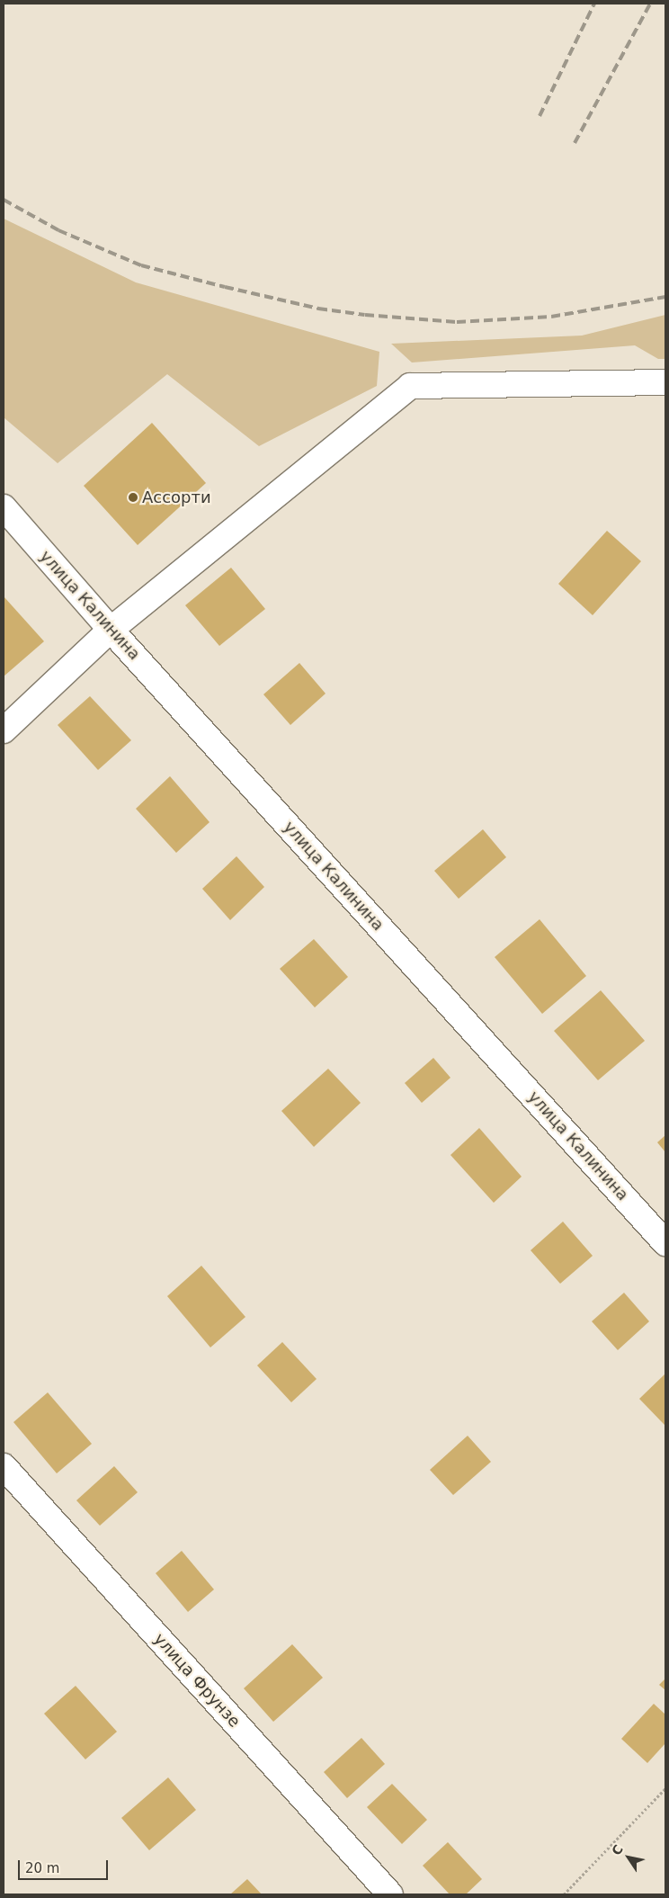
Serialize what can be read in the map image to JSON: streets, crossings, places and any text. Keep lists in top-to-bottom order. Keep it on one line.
{"streets":{"street":["улица Калинина","улица Фрунзе"]},"places":["Ассорти"],"scale_bar":"20 m","north":"top left"}
